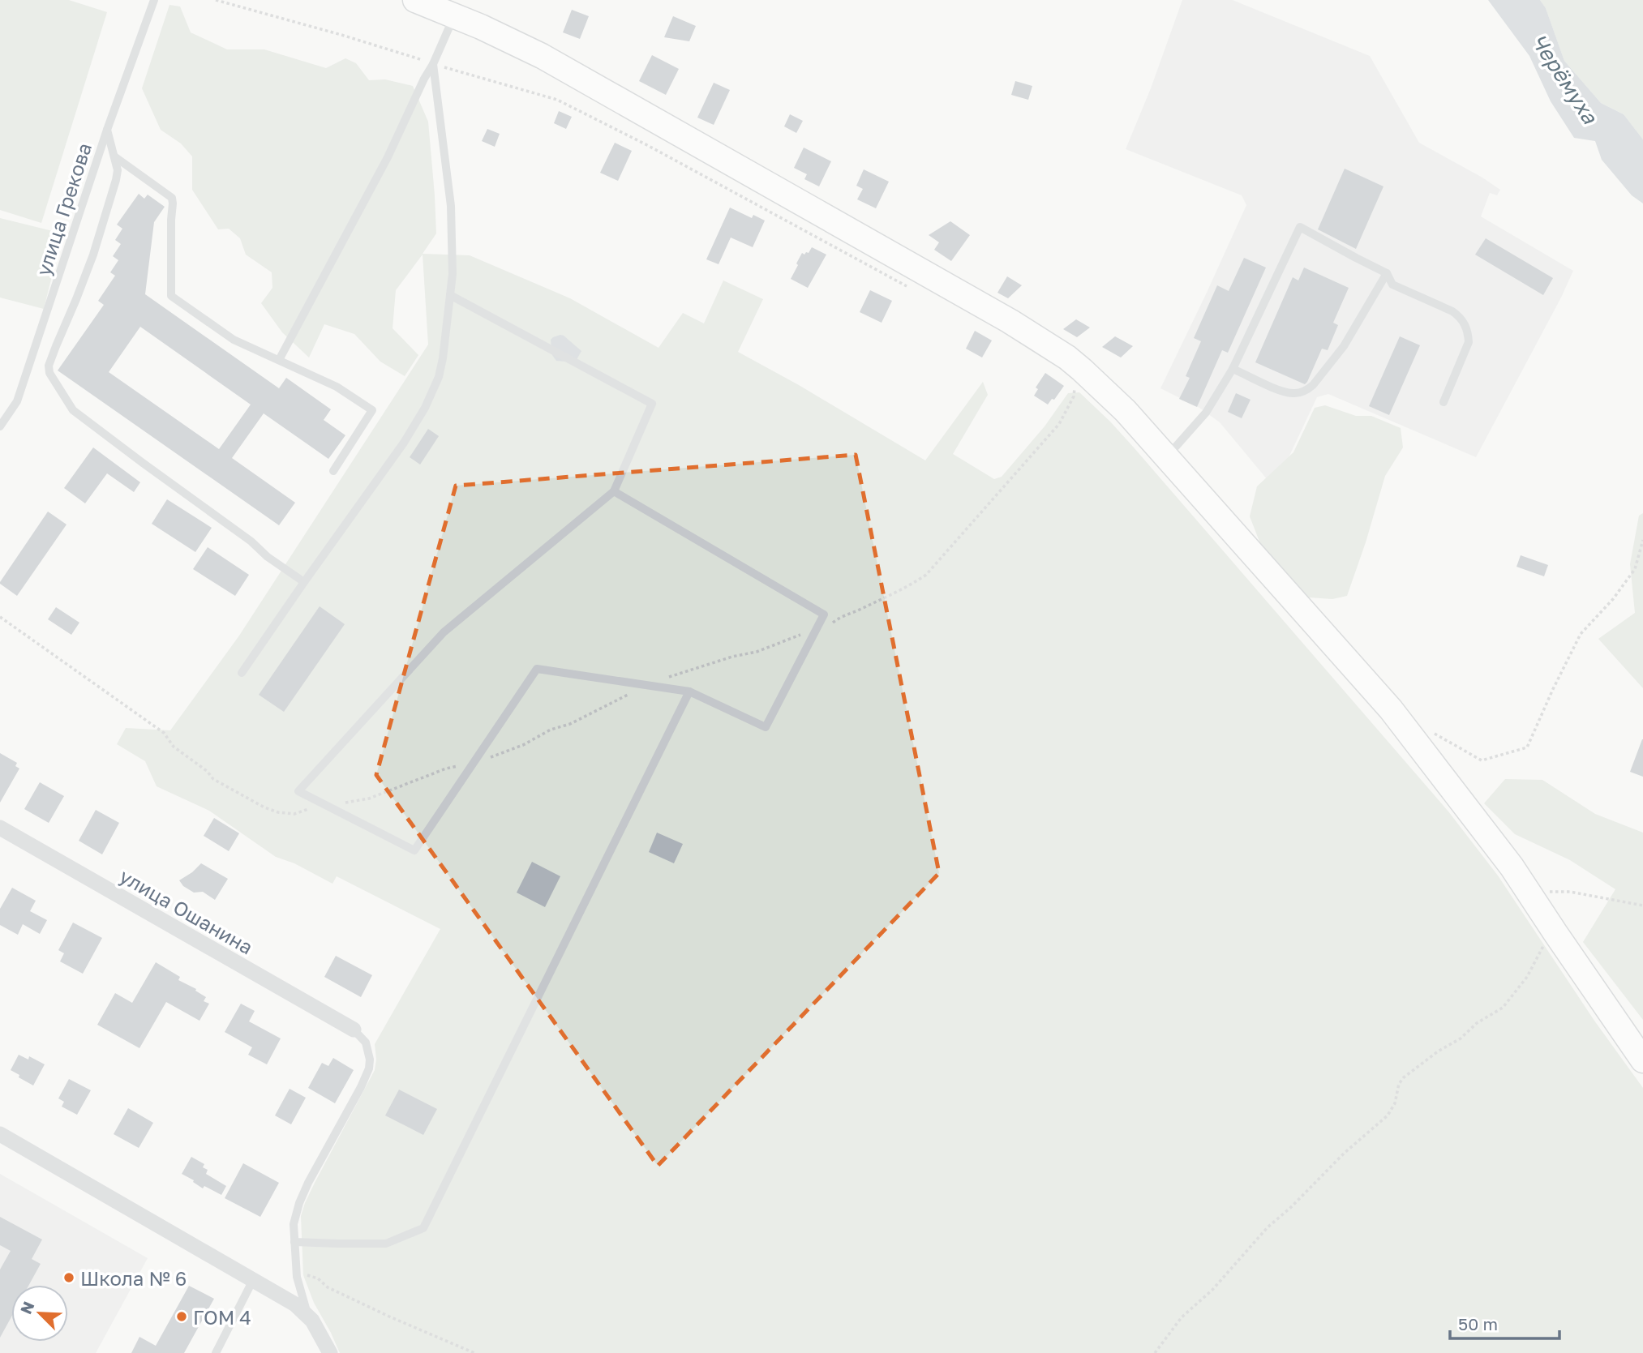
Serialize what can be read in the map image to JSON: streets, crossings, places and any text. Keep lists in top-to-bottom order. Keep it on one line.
{"streets":{"street":["улица Ошанина"],"lane":["улица Грекова"]},"water":["Черёмуха"],"places":["Школа № 6","ГОМ 4"],"scale_bar":"50 m","north":"top left"}
